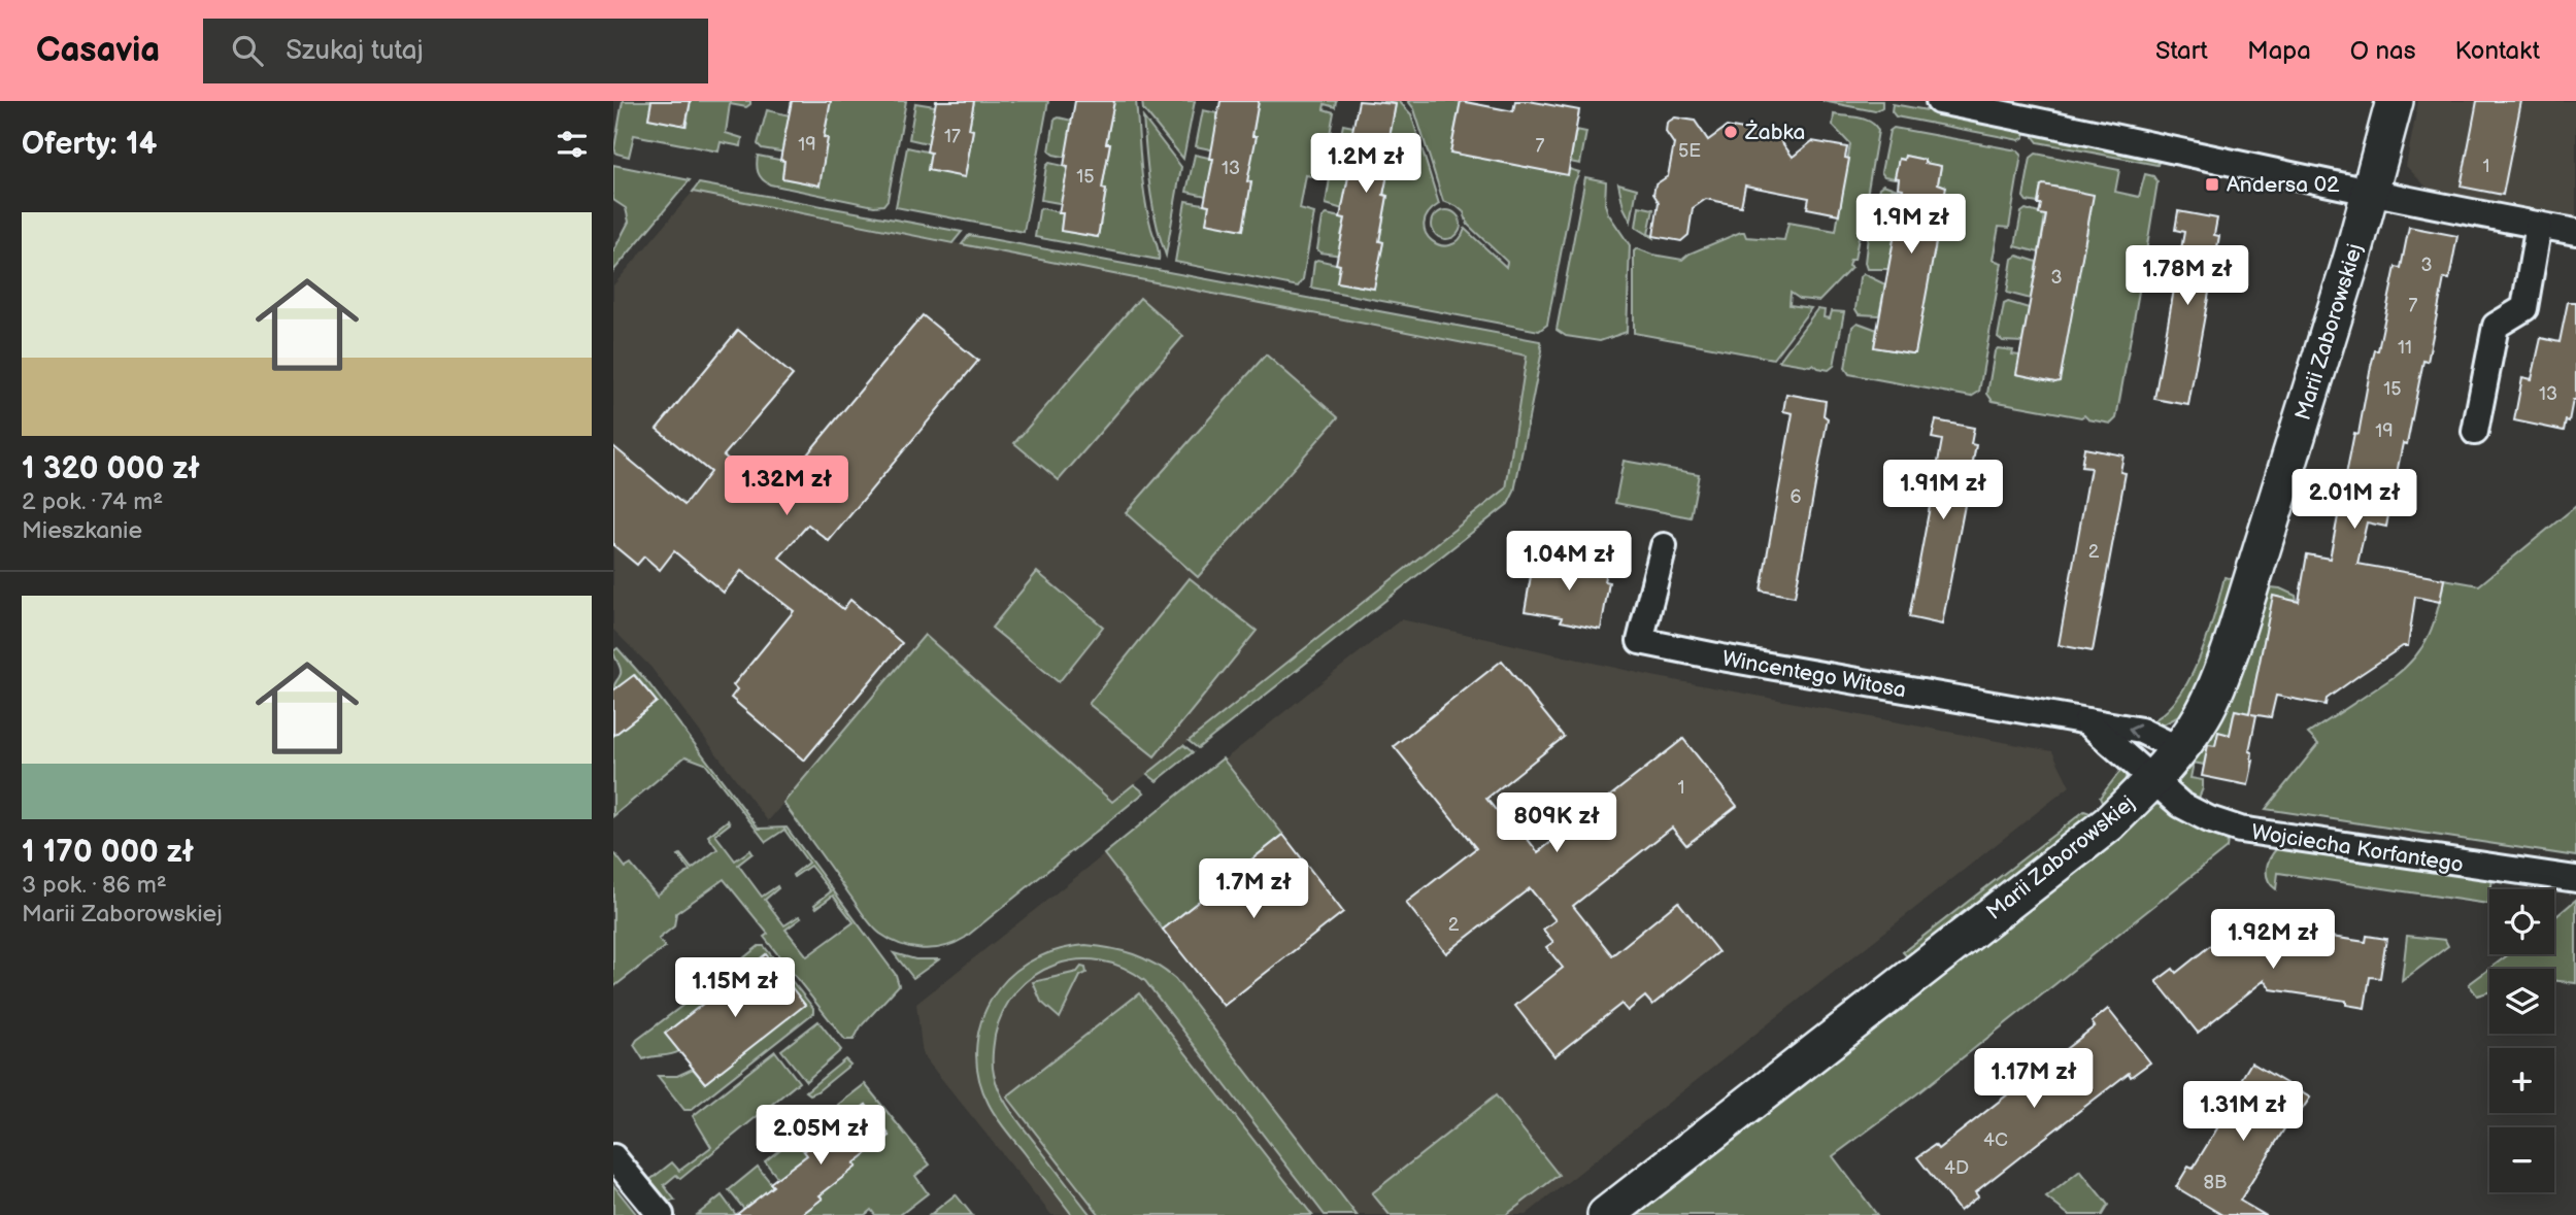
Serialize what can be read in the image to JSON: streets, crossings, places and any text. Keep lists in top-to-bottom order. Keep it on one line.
{"streets":{"street":["Marii Zaborowskiej","Wincentego Witosa","Wojciecha Korfantego"]},"crossings":[["Marii Zaborowskiej","Wincentego Witosa"],["Marii Zaborowskiej","Wojciecha Korfantego"]],"places":{"other":["Żabka"],"transit":["Andersa 02"]},"house_numbers":["17","19","7","5E","1","13","15","3","3","7","11","15","13","19","6","2","1","2","4C","4D","8B"],"page":{"header":"Casavia","search":"Szukaj tutaj","nav":["Start","Mapa","O nas","Kontakt"],"heading":"Oferty: 14","price":["1.2M zł","1.9M zł","1.78M zł","1.32M zł","1.91M zł","2.01M zł","1.04M zł","809K zł","1.7M zł","1.92M zł","1.15M zł","1.17M zł","1.31M zł","2.05M zł"],"list":[{"name":"1 320 000 zł","note":"2 pok. · 74 m² · Mieszkanie"},{"name":"1 170 000 zł","note":"3 pok. · 86 m² · Marii Zaborowskiej"}],"map_buttons":["+","−"]}}
